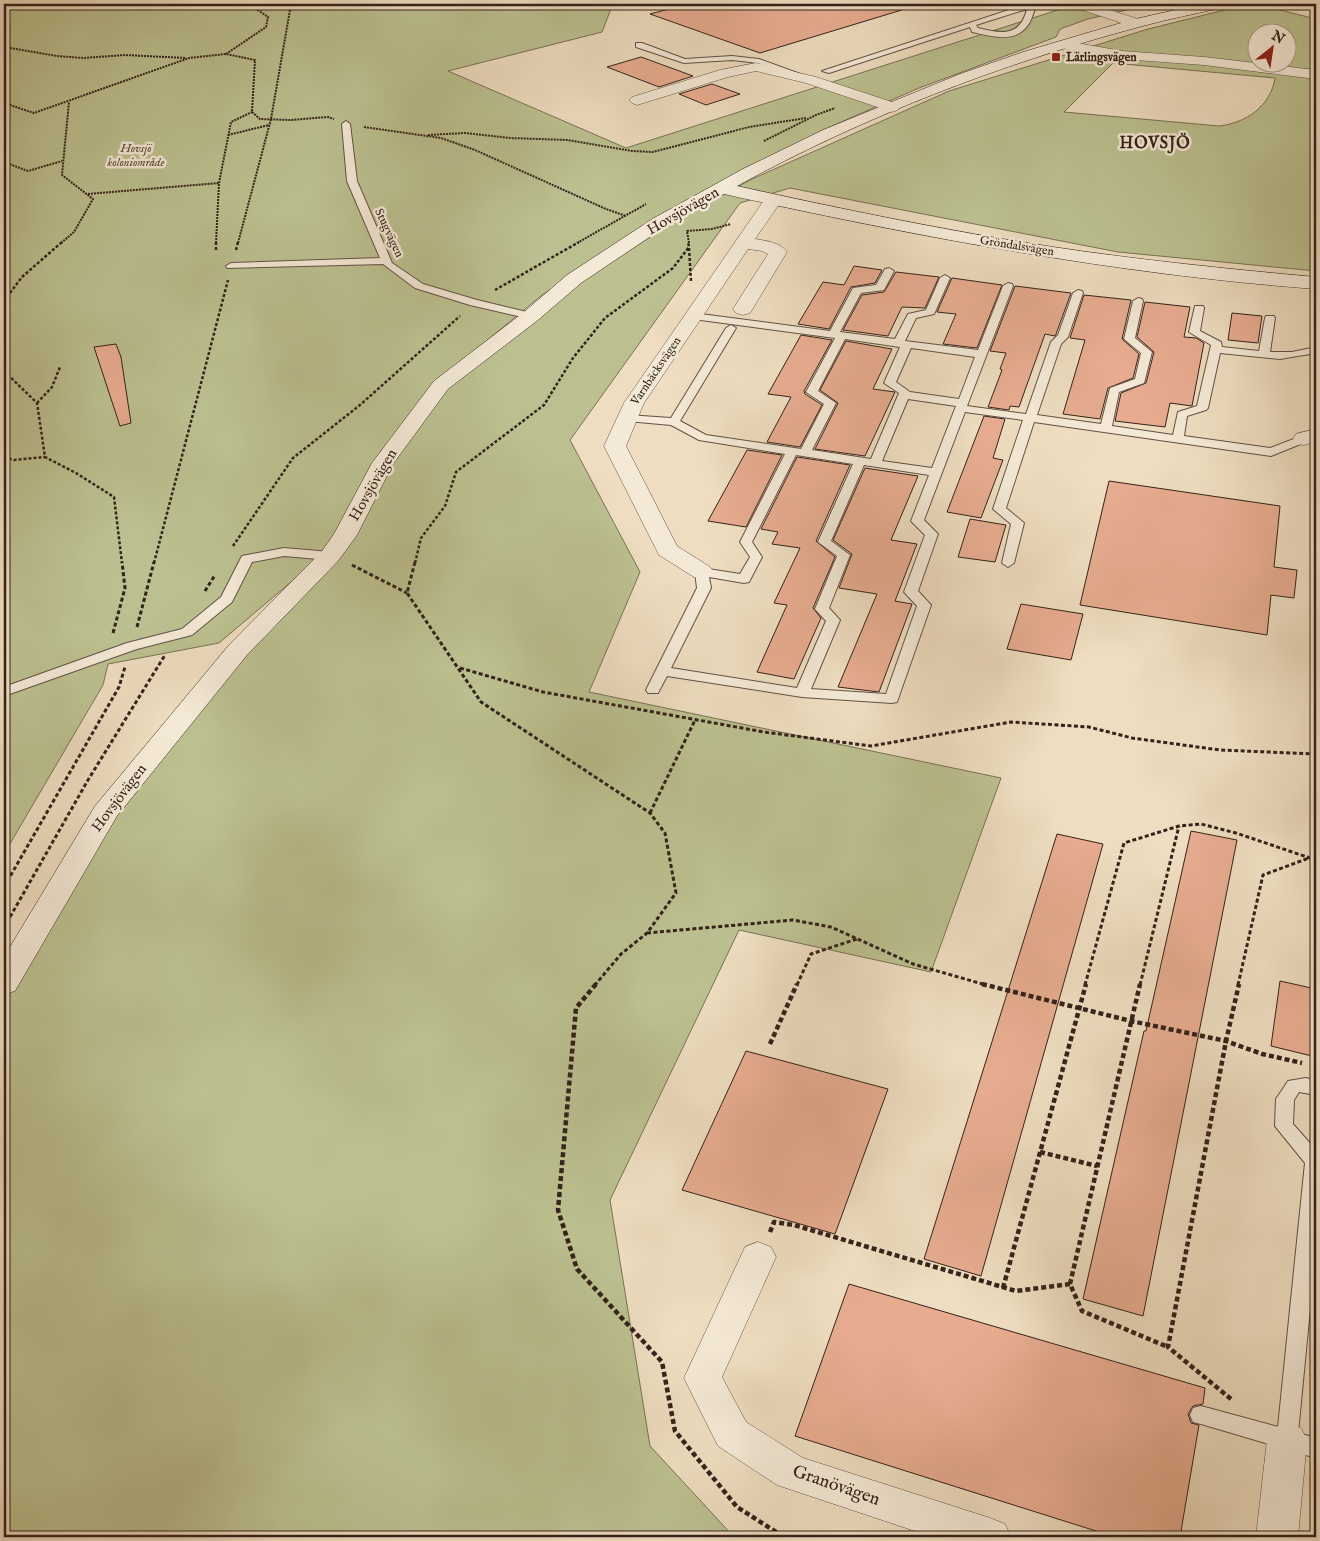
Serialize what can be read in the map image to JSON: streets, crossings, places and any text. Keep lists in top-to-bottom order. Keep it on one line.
{"streets":{"street":["Hovsjövägen","Gröndalsvägen","Varnbäcksvägen","Granövägen"],"lane":["Stugvägen"]},"crossings":[["Hovsjövägen","Stugvägen"],["Hovsjövägen","Gröndalsvägen"],["Gröndalsvägen","Varnbäcksvägen"]],"districts":["HOVSJÖ"],"parks":["Hovsjö koloniområde"],"places":{"transit":["Lärlingsvägen"]},"north":"top right"}
